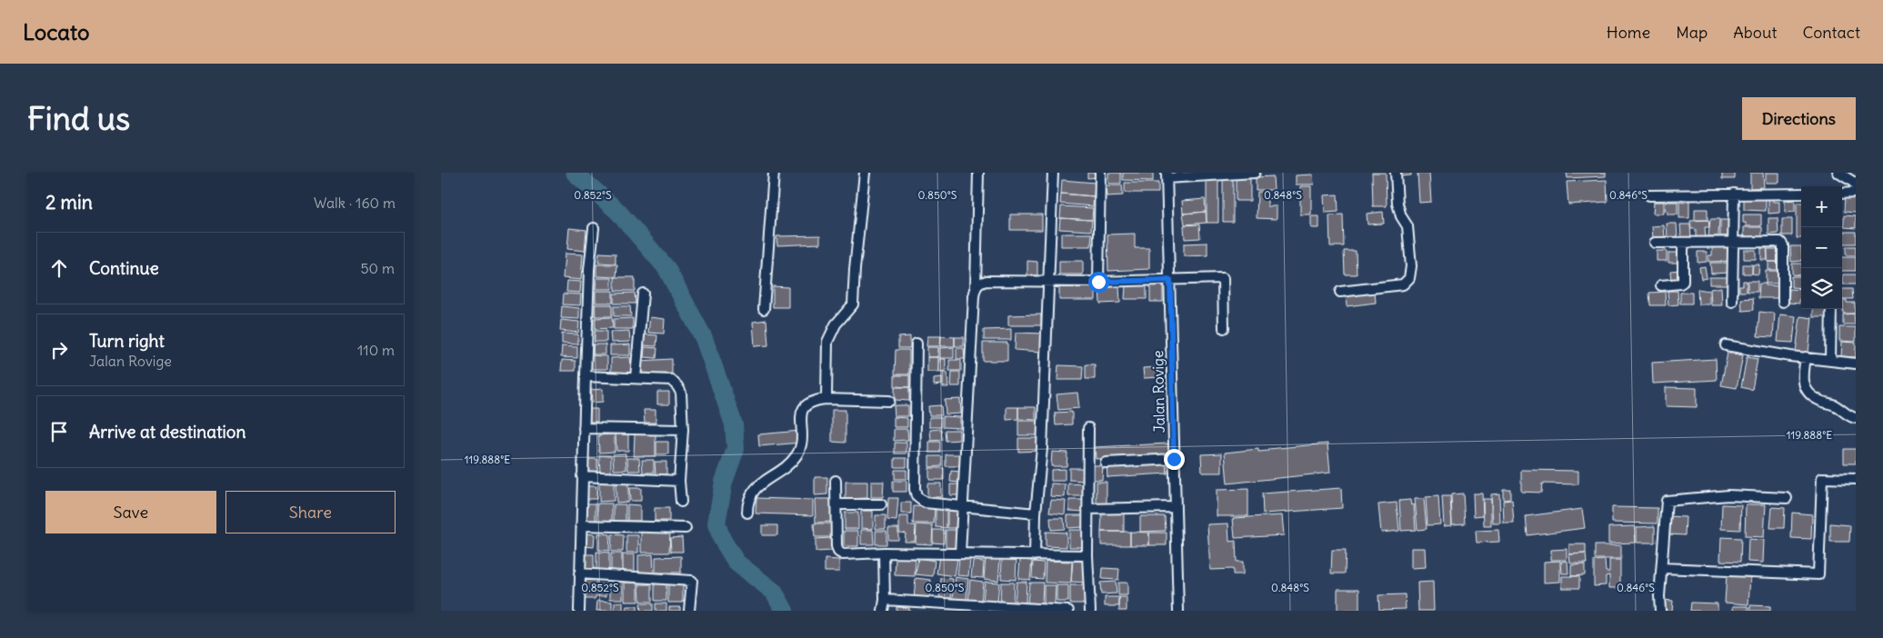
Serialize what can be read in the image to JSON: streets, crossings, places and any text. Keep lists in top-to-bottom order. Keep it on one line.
{"streets":{"street":["Jalan Rovige"]},"page":{"header":"Locato","nav":["Home","Map","About","Contact"],"buttons":["Directions",["Save","Share"]],"title":"Find us","heading":["2 min","Walk · 160 m"],"map_buttons":["+","−"],"list":[["Continue","50 m"],["Turn right","Jalan Rovige","110 m"],"Arrive at destination"]},"coordinates":["0.852°S","0.850°S","0.848°S","0.846°S","119.888°E"]}
